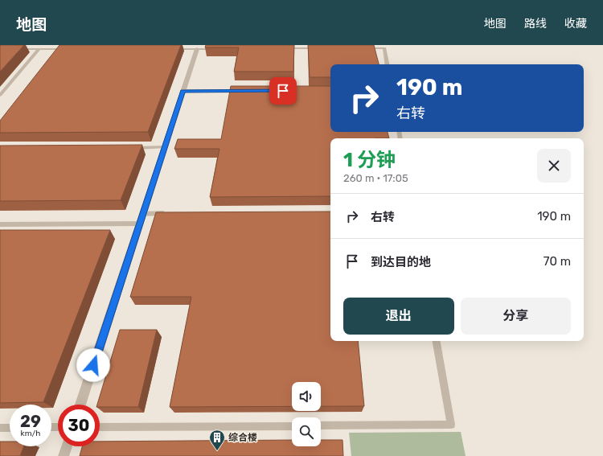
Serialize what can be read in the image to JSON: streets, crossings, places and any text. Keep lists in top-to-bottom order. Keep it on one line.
{"places":{"building":["综合楼"]},"page":{"header":"地图","nav":["地图","路线","收藏"],"turn":["190 m","右转"],"heading":["1 分钟","260 m · 17:05"],"list":[{"name":"右转","value":"190 m"},{"name":"到达目的地","value":"70 m"}],"buttons":["退出","分享"],"speed":"29 km/h","limit":"30"}}
